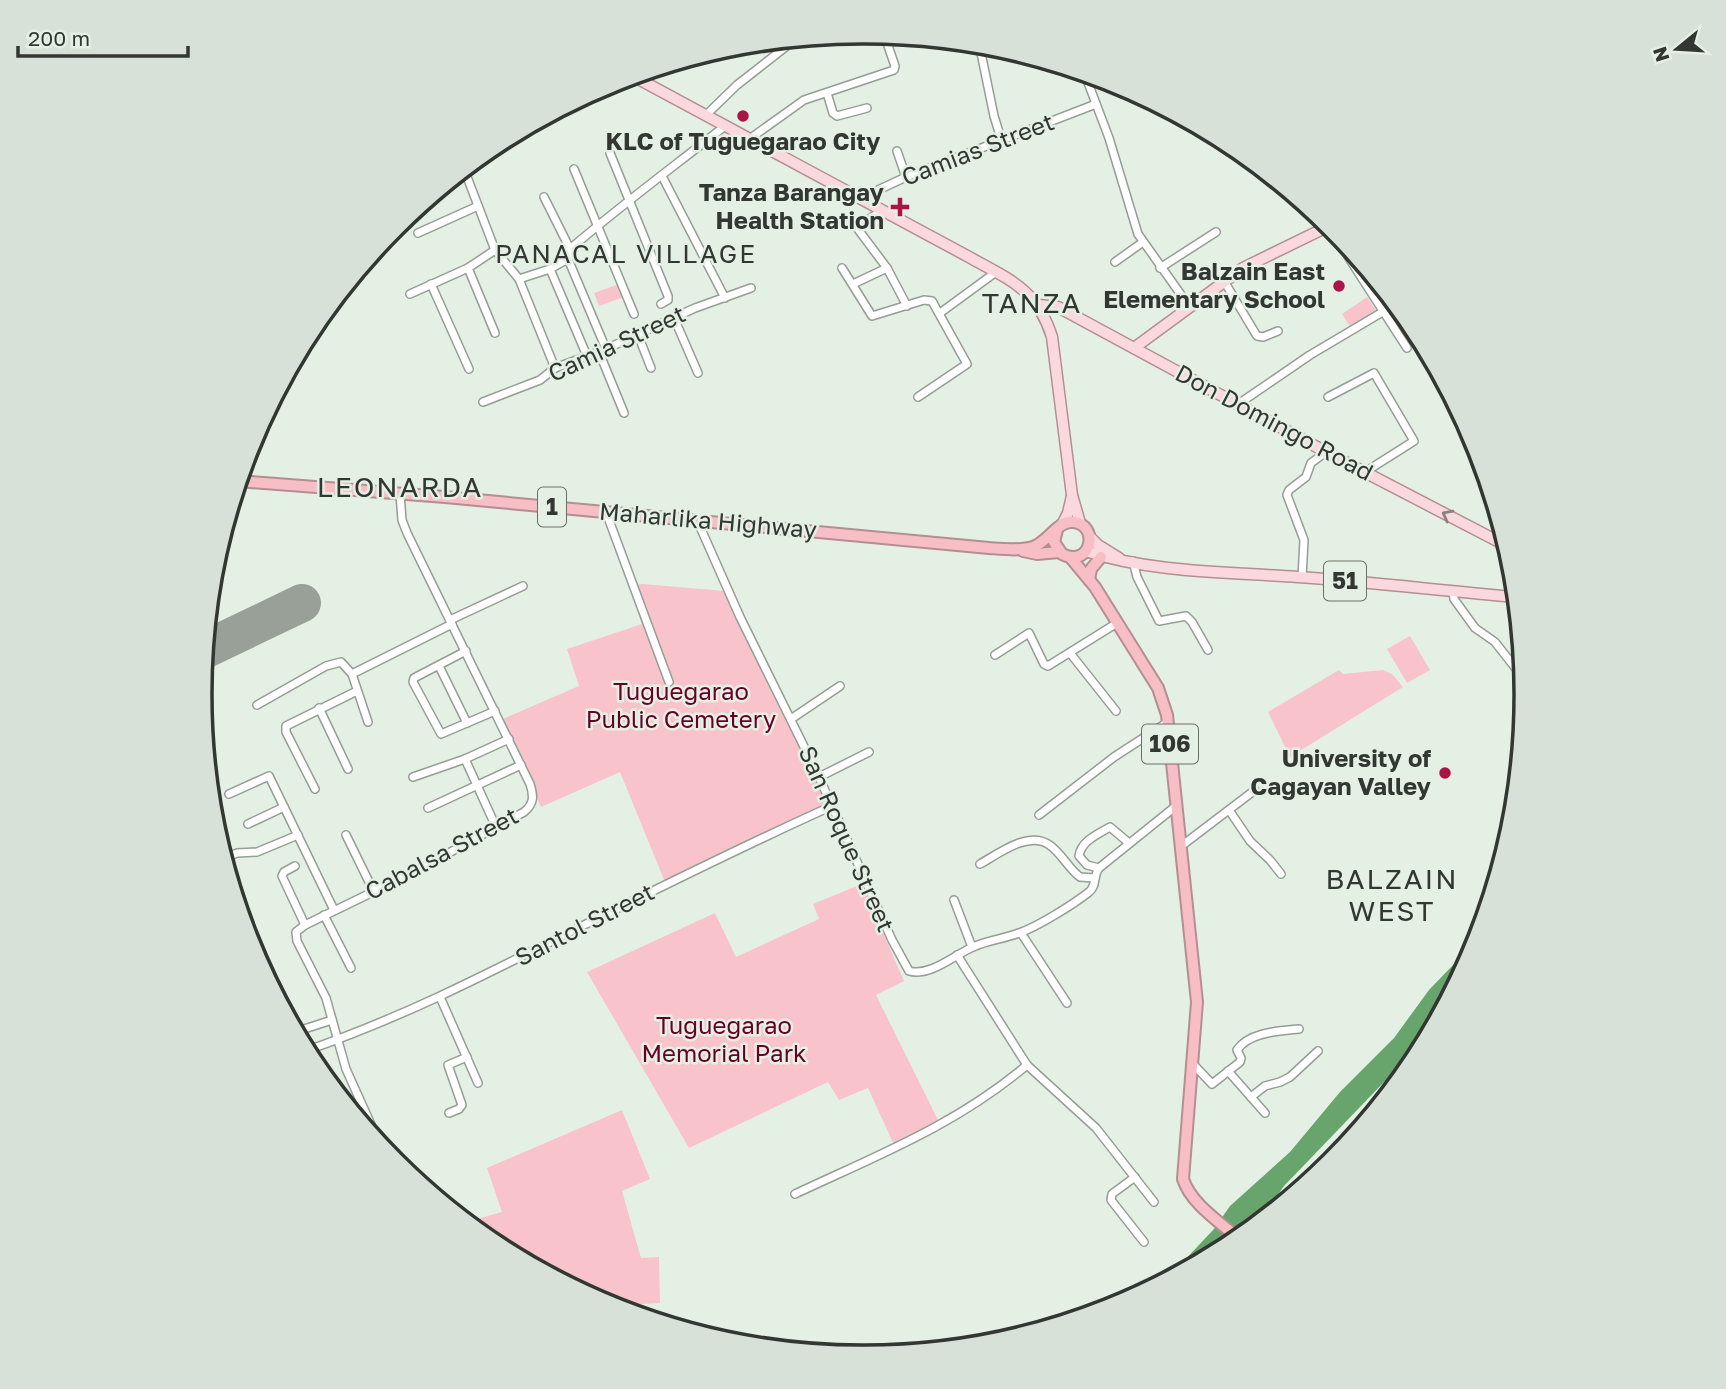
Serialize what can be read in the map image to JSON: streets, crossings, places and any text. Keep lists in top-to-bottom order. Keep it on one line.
{"streets":{"highway":["1","Maharlika Highway","106"],"main road":["Don Domingo Road","51"],"street":["Camias Street","Camia Street","San Roque Street","Cabalsa Street","Santol Street"]},"crossings":[["1","Maharlika Highway"],["1","51"],["1","106"],["Maharlika Highway","51"],["Maharlika Highway","106"],["Maharlika Highway","San Roque Street"],["Maharlika Highway","Cabalsa Street"],["51","106"],["San Roque Street","Santol Street"]],"districts":["PANACAL VILLAGE","TANZA","LEONARDA","BALZAIN WEST"],"parks":["Tuguegarao Public Cemetery","Tuguegarao Memorial Park"],"places":{"other":["KLC of Tuguegarao City","Balzain East Elementary School","University of Cagayan Valley"],"health":["Tanza Barangay Health Station"]},"scale_bar":"200 m","north":"left"}
